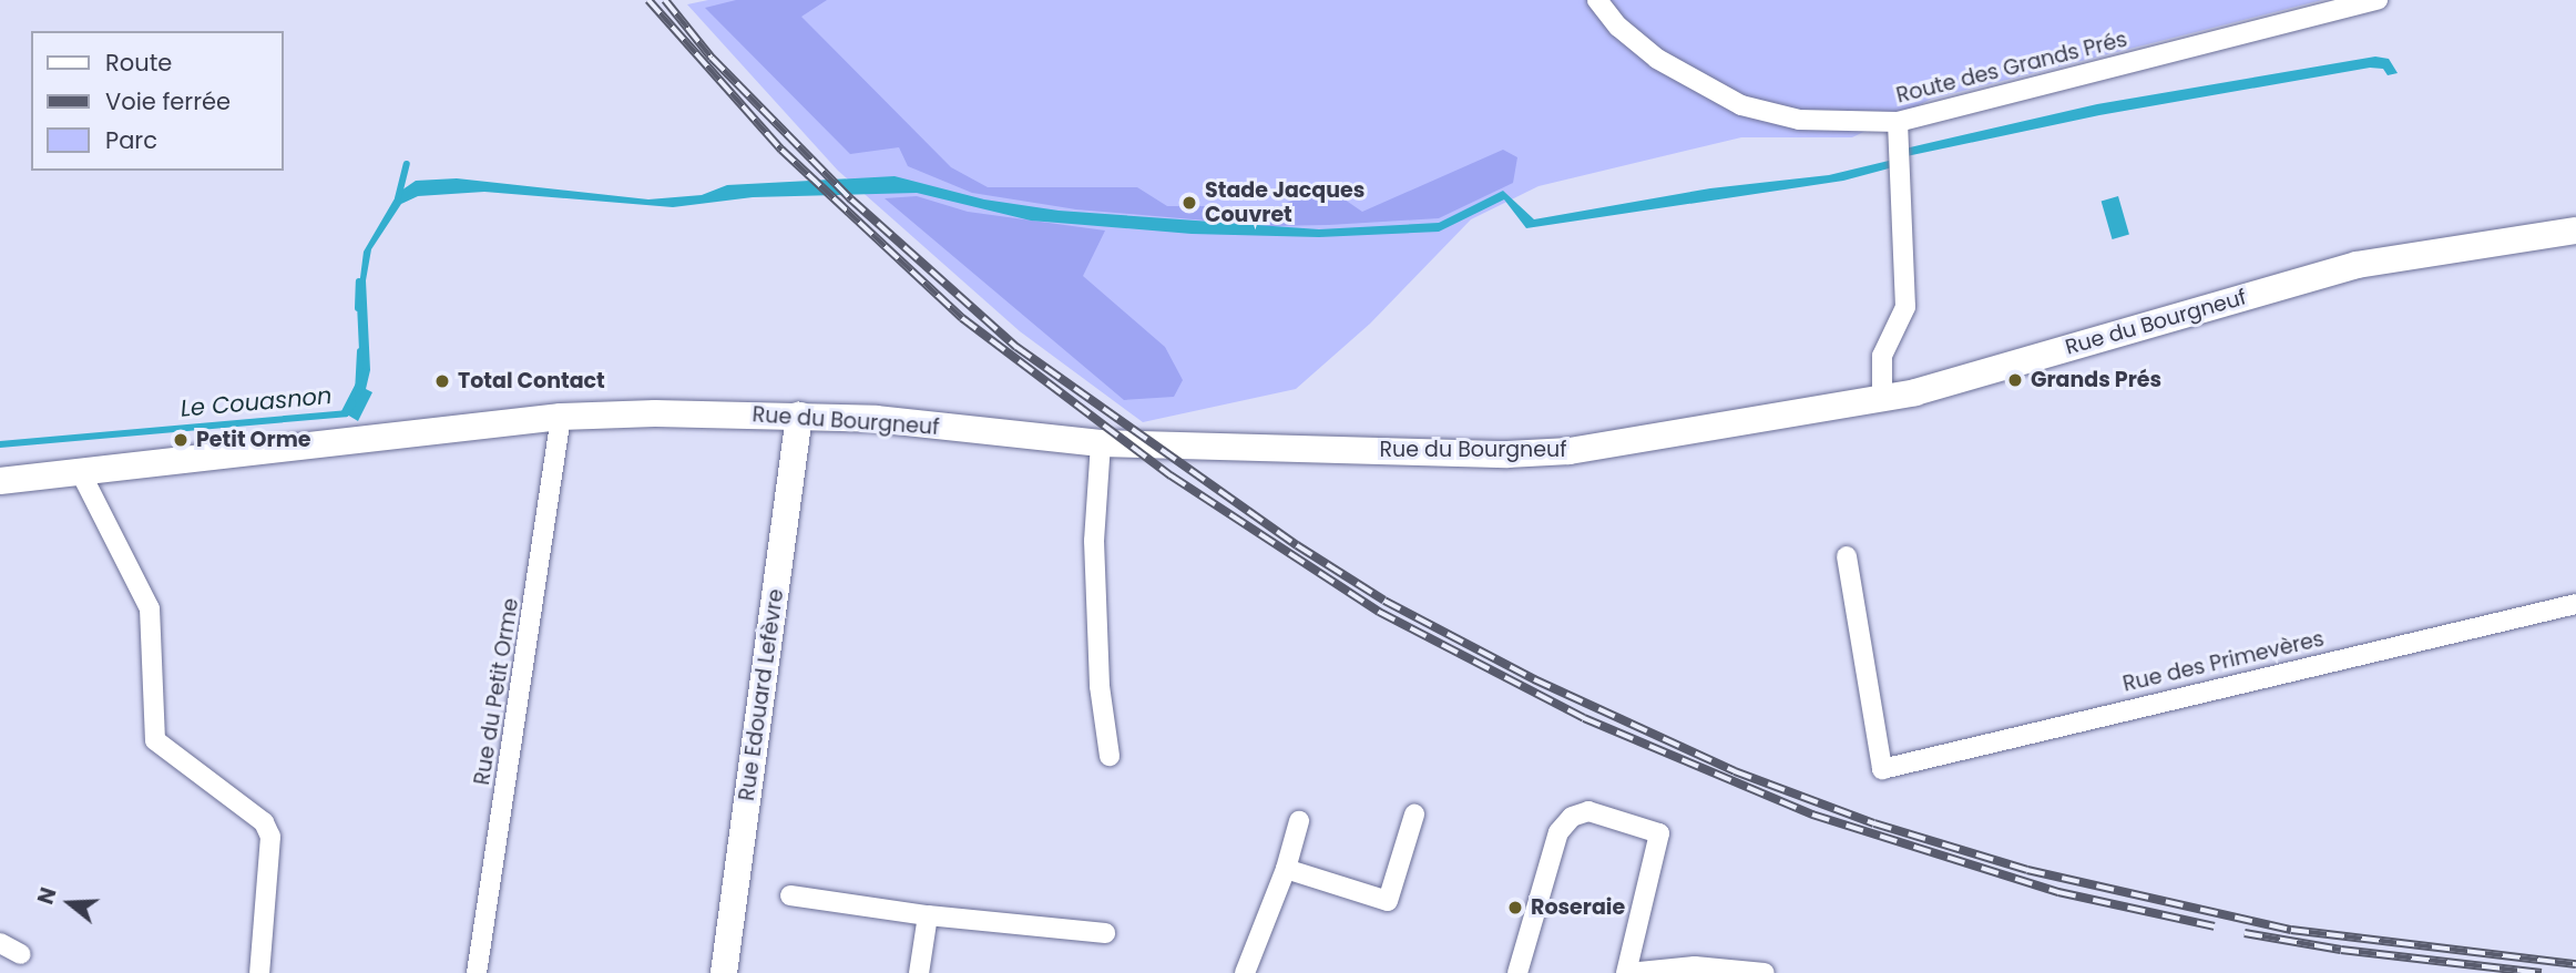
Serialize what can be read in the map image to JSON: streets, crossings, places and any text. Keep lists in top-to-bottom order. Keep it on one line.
{"streets":{"main road":["Rue du Bourgneuf","Rue Edouard Lefèvre"],"street":["Route des Grands Prés","Rue des Primevères","Rue du Petit Orme"]},"crossings":[["Rue du Bourgneuf","Rue du Petit Orme"],["Rue du Bourgneuf","Rue Edouard Lefèvre"]],"water":["Le Couasnon"],"places":["Stade Jacques Couvret","Grands Prés","Total Contact","Petit Orme","Roseraie"],"legend":["Route","Voie ferrée","Parc"],"north":"left"}
